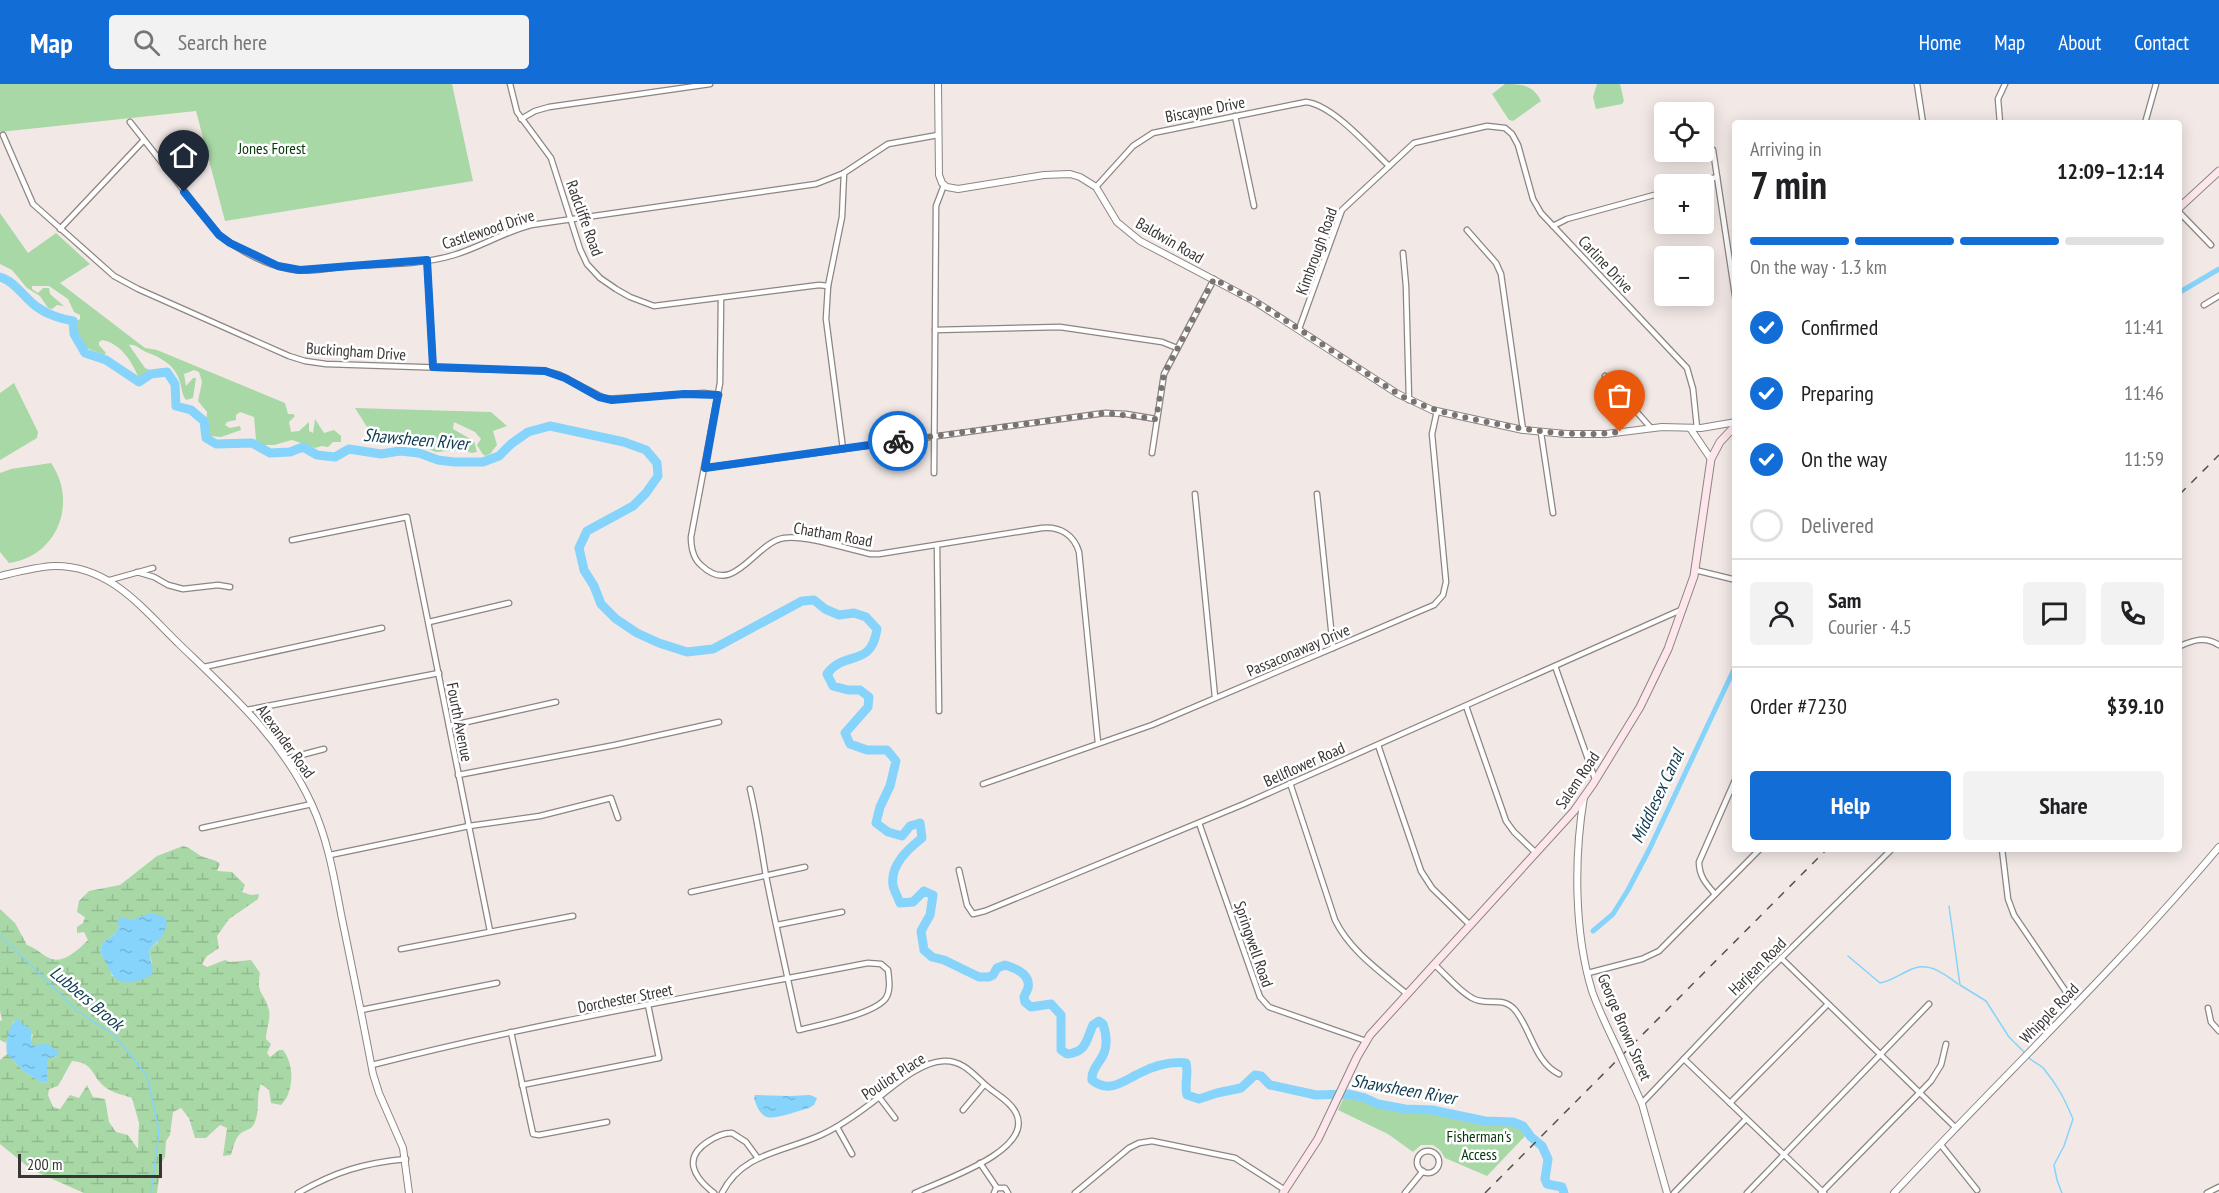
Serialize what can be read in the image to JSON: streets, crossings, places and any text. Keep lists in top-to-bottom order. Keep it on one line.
{"streets":{"main road":["Salem Road"],"street":["Biscayne Drive","Radcliffe Road","Castlewood Drive","Baldwin Road","Kimbrough Road","Carline Drive","Buckingham Drive","Chatham Road","Passaconaway Drive","Fourth Avenue","Alexander Road","Bellflower Road","Springwell Road","Harjean Road","Dorchester Street","Whipple Road","George Brown Street","Pouliot Place"]},"crossings":[["Biscayne Drive","Baldwin Road"],["Biscayne Drive","Kimbrough Road"],["Radcliffe Road","Castlewood Drive"],["Radcliffe Road","Chatham Road"],["Baldwin Road","Kimbrough Road"],["Baldwin Road","Carline Drive"],["Baldwin Road","Passaconaway Drive"],["Kimbrough Road","Carline Drive"],["Buckingham Drive","Chatham Road"],["Chatham Road","Passaconaway Drive"],["Alexander Road","Dorchester Street"],["Bellflower Road","Salem Road"],["Bellflower Road","Springwell Road"],["Salem Road","Springwell Road"],["Salem Road","George Brown Street"],["Harjean Road","George Brown Street"]],"water":["Shawsheen River","Middlesex Canal","Lubbers Brook"],"parks":["Jones Forest","Fisherman's Access"],"scale_bar":"200 m","page":{"header":"Map","search":"Search here","nav":["Home","Map","About","Contact"],"map_buttons":["+","−"],"heading":["7 min","Arriving in","12:09–12:14"],"panel":["Sam","Courier · 4.5","Order #7230","$39.10"],"bar":"On the way · 1.3 km","list":[["Confirmed","11:41"],["Preparing","11:46"],["On the way","11:59"],"Delivered"],"buttons":["Help","Share"],"scale":"200 m"}}
